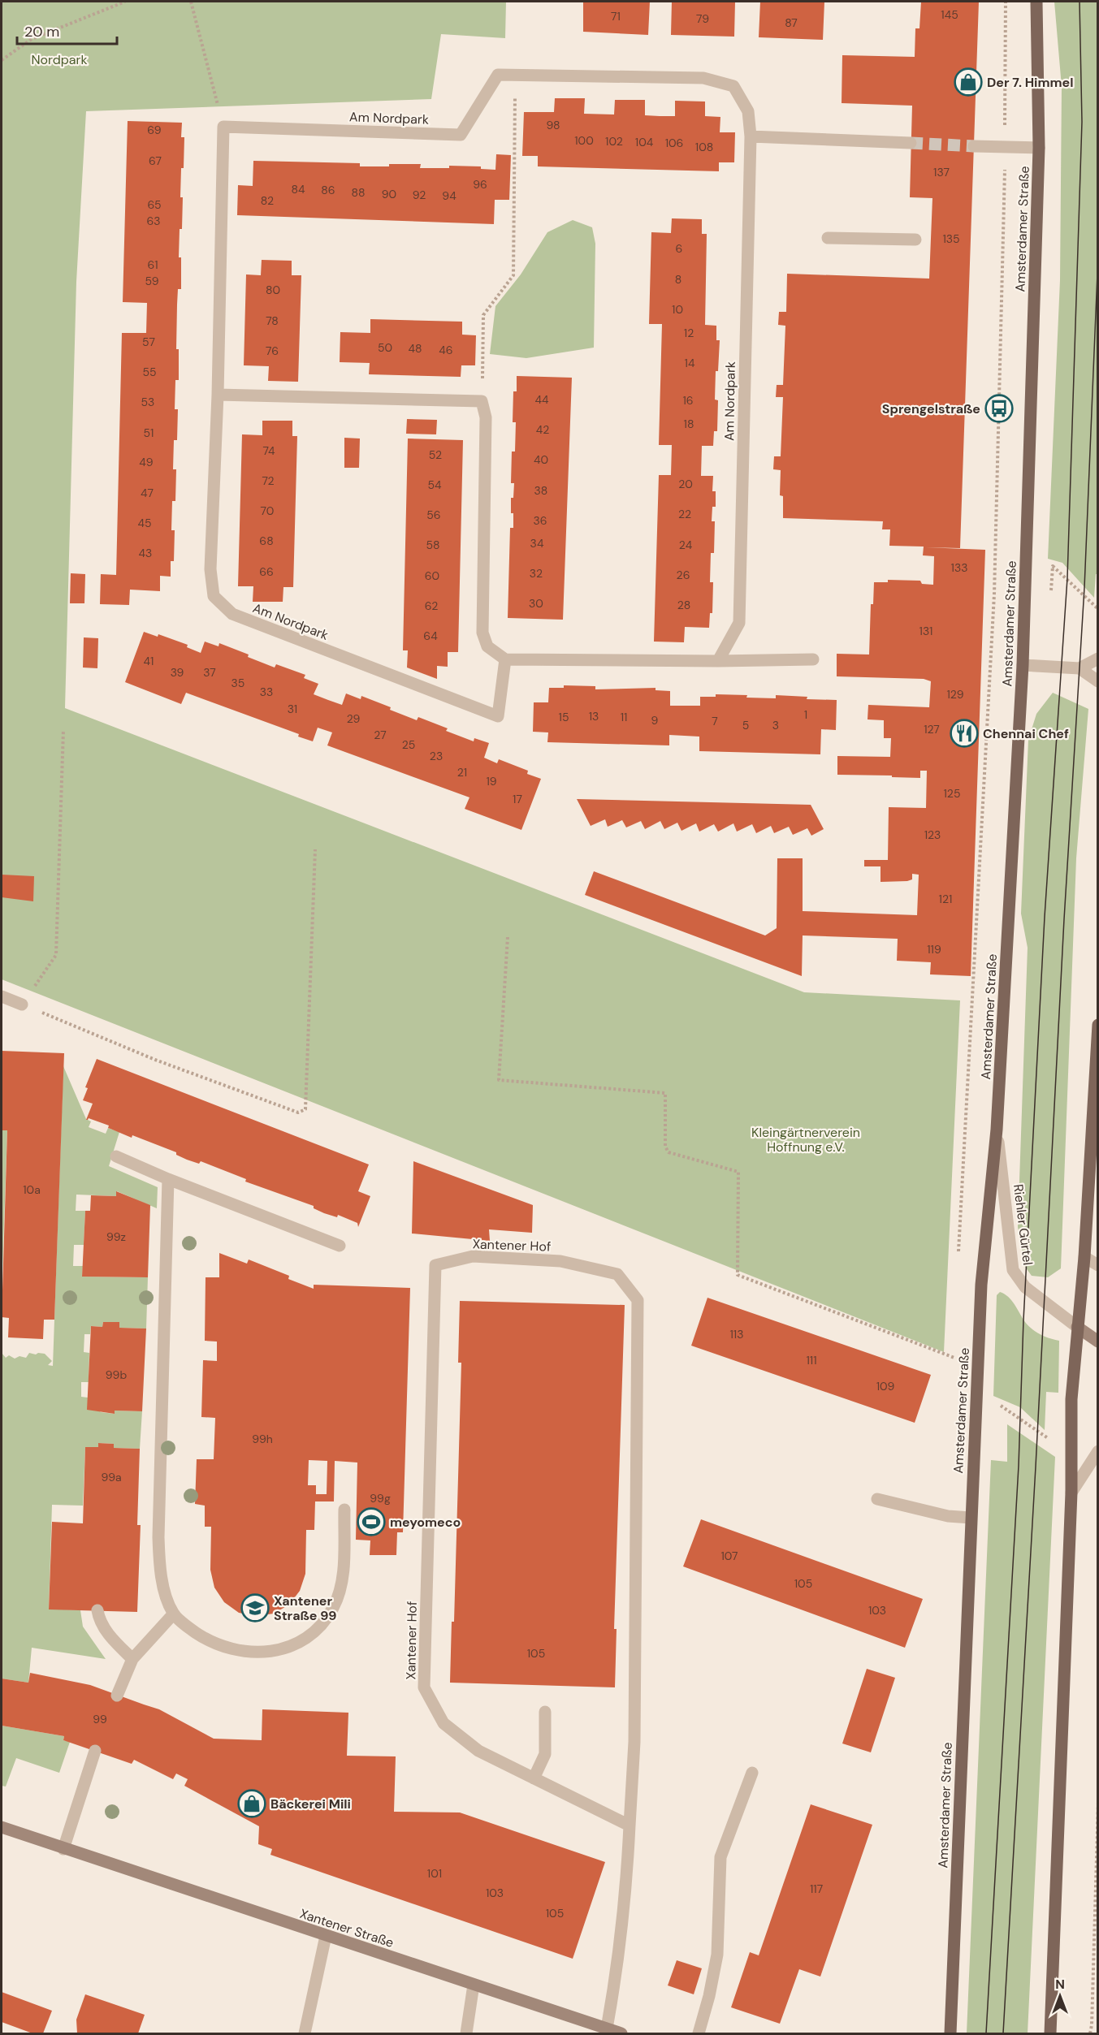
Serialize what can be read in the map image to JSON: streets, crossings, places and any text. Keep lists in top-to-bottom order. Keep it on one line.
{"streets":{"main road":["Amsterdamer Straße"],"street":["Am Nordpark","Riehler Gürtel","Xantener Hof","Xantener Straße"]},"crossings":[["Amsterdamer Straße","Riehler Gürtel"],["Xantener Hof","Xantener Straße"]],"parks":["Nordpark","Kleingärtnerverein Hoffnung e.V."],"places":{"shop":["Der 7. Himmel","Bäckerei Mili"],"bus stop":["Sprengelstraße"],"restaurant":["Chennai Chef"],"sports":["meyomeco"],"school or university":["Xantener Straße 99"]},"house_numbers":["145","71","79","87","98","69","100","102","104","106","108","67","137","96","84","86","88","90","92","94","82","65","63","135","6","61","8","59","80","10","78","12","57","50","48","46","76","14","55","44","16","53","18","42","51","74","52","40","49","72","20","54","38","47","70","22","56","36","45","68","34","58","24","43","133","66","32","26","60","30","28","62","131","64","41","39","37","35","33","129","31","1","13","15","11","29","9","7","5","3","127","27","25","23","21","19","125","17","123","121","119","10a","99z","113","111","99b","109","99h","99a","99g","107","105","103","105","99","101","117","103","105"],"scale_bar":"20 m","north":"top"}
